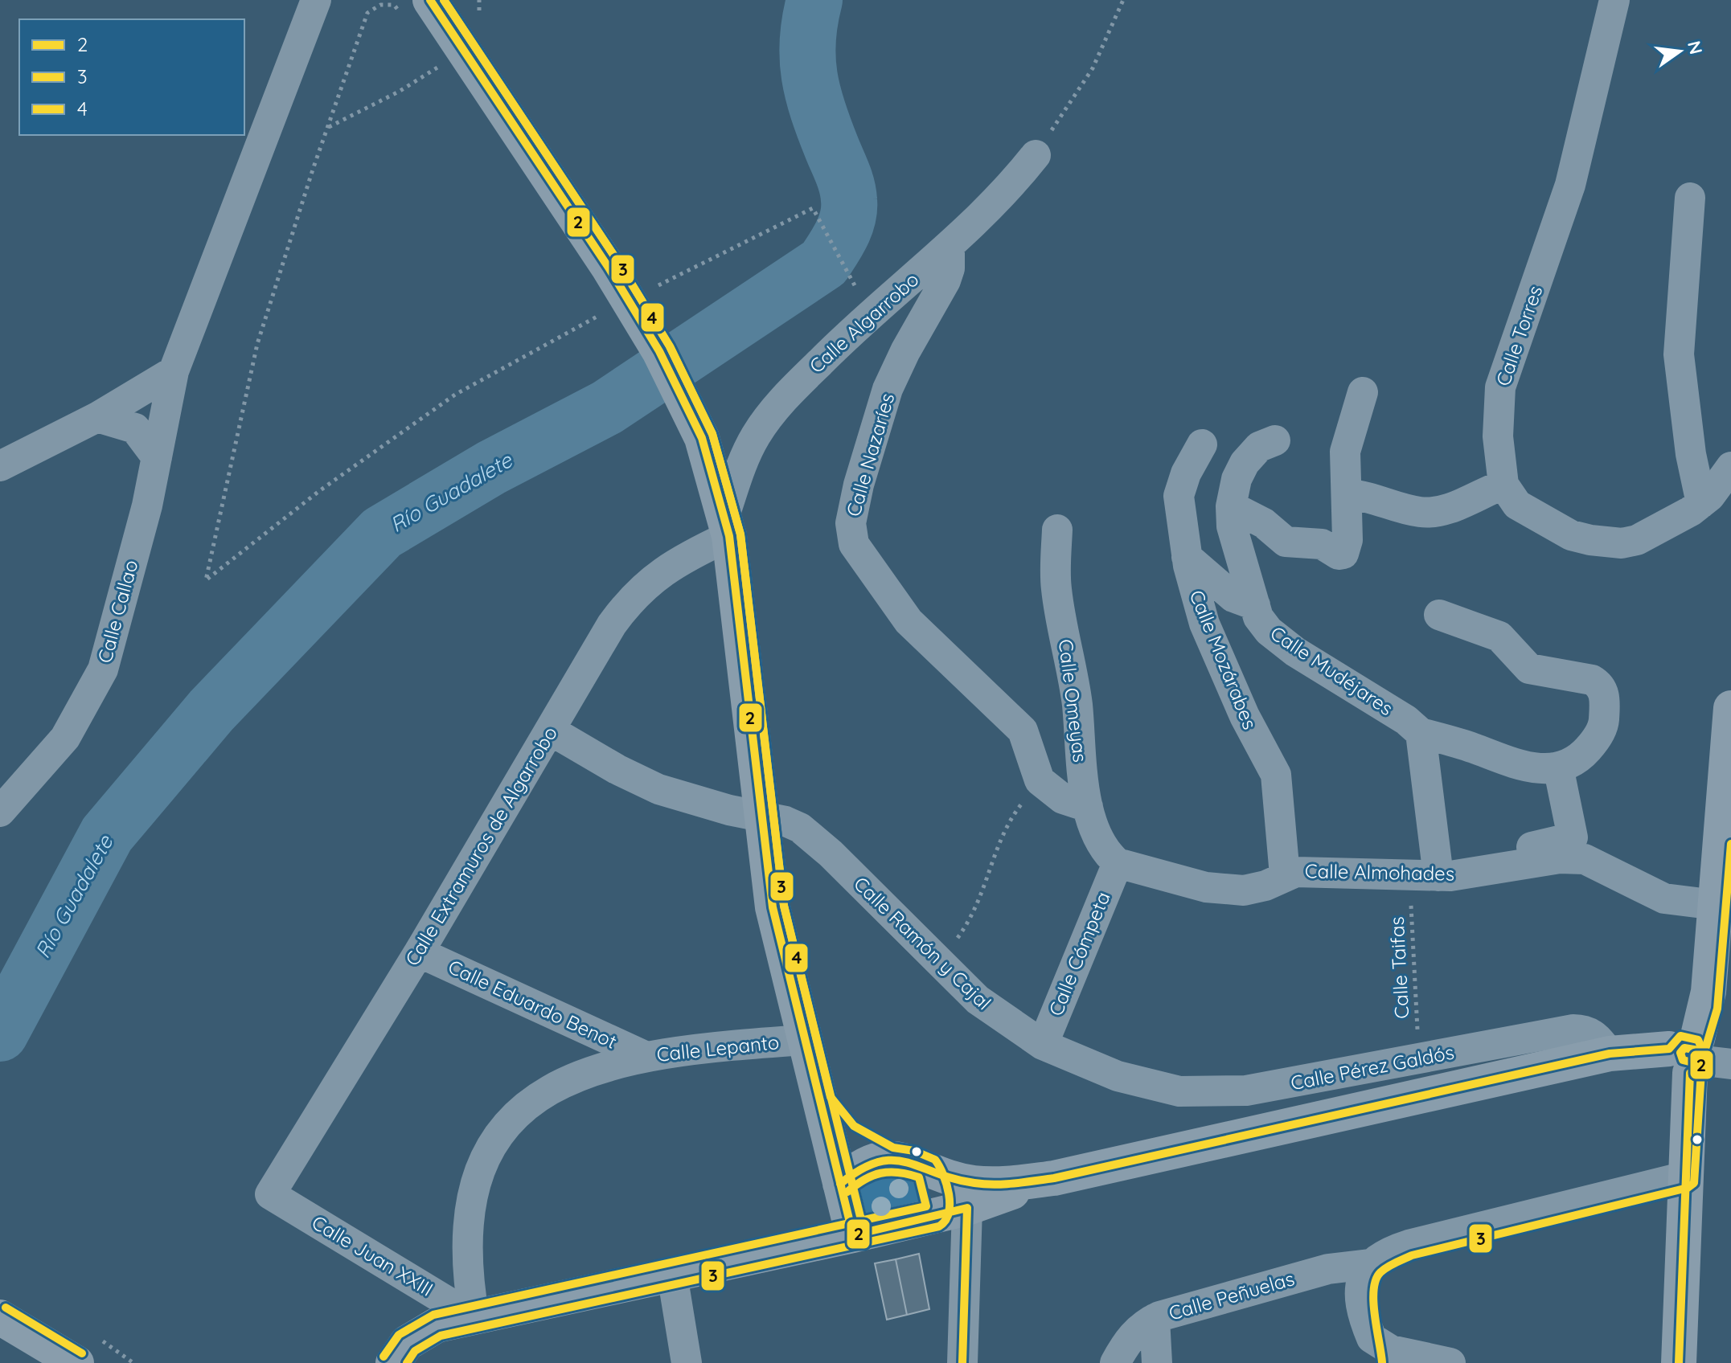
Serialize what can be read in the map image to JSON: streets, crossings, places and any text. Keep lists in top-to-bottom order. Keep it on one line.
{"streets":{"street":["Calle Algarrobo","Calle Torres","Calle Nazaríes","Calle Callao","Calle Mozárabes","Calle Mudéjares","Calle Omeyas","Calle Extramuros de Algarrobo","Calle Almohades","Calle Ramón y Cajal","Calle Cómpeta","Calle Eduardo Benot","Calle Lepanto","Calle Pérez Galdós","Calle Juan XXIII","Calle Peñuelas"],"path":["Calle Taifas"]},"crossings":[["Calle Algarrobo","Calle Nazaríes"],["Calle Algarrobo","Calle Extramuros de Algarrobo"],["Calle Algarrobo","Calle Ramón y Cajal"],["Calle Algarrobo","Calle Lepanto"],["Calle Algarrobo","Calle Pérez Galdós"],["Calle Mozárabes","Calle Almohades"],["Calle Omeyas","Calle Almohades"],["Calle Omeyas","Calle Cómpeta"],["Calle Extramuros de Algarrobo","Calle Ramón y Cajal"],["Calle Extramuros de Algarrobo","Calle Eduardo Benot"],["Calle Extramuros de Algarrobo","Calle Juan XXIII"],["Calle Almohades","Calle Cómpeta"],["Calle Almohades","Calle Taifas"],["Calle Ramón y Cajal","Calle Cómpeta"],["Calle Ramón y Cajal","Calle Pérez Galdós"],["Calle Taifas","Calle Pérez Galdós"],["Calle Eduardo Benot","Calle Lepanto"],["Calle Lepanto","Calle Pérez Galdós"],["Calle Lepanto","Calle Juan XXIII"],["Calle Pérez Galdós","Calle Juan XXIII"]],"water":["Río Guadalete"],"lines":["transit line 2","transit line 3","transit line 4"],"legend":["2","3","4"],"north":"right"}
